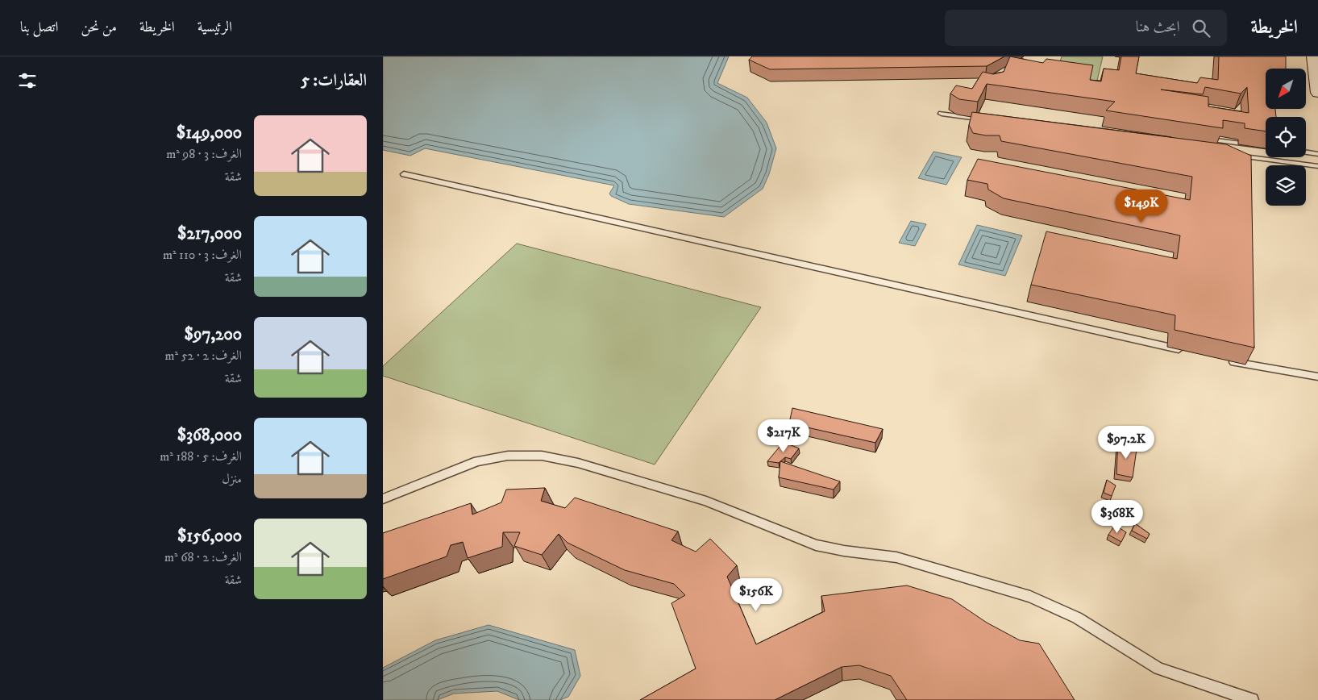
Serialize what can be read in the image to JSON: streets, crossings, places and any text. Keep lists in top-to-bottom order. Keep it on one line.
{"north":"bottom left","page":{"header":"الخريطة","search":"ابحث هنا","nav":["الرئيسية","الخريطة","من نحن","اتصل بنا"],"heading":"العقارات: 5","list":[{"name":"$149,000","note":"الغرف: 3 · 98 m² · شقة"},{"name":"$217,000","note":"الغرف: 3 · 110 m² · شقة"},{"name":"$97,200","note":"الغرف: 2 · 52 m² · شقة"},{"name":"$368,000","note":"الغرف: 5 · 188 m² · منزل"},{"name":"$156,000","note":"الغرف: 2 · 68 m² · شقة"}],"price":["$149K","$217K","$97.2K","$368K","$156K"]}}
